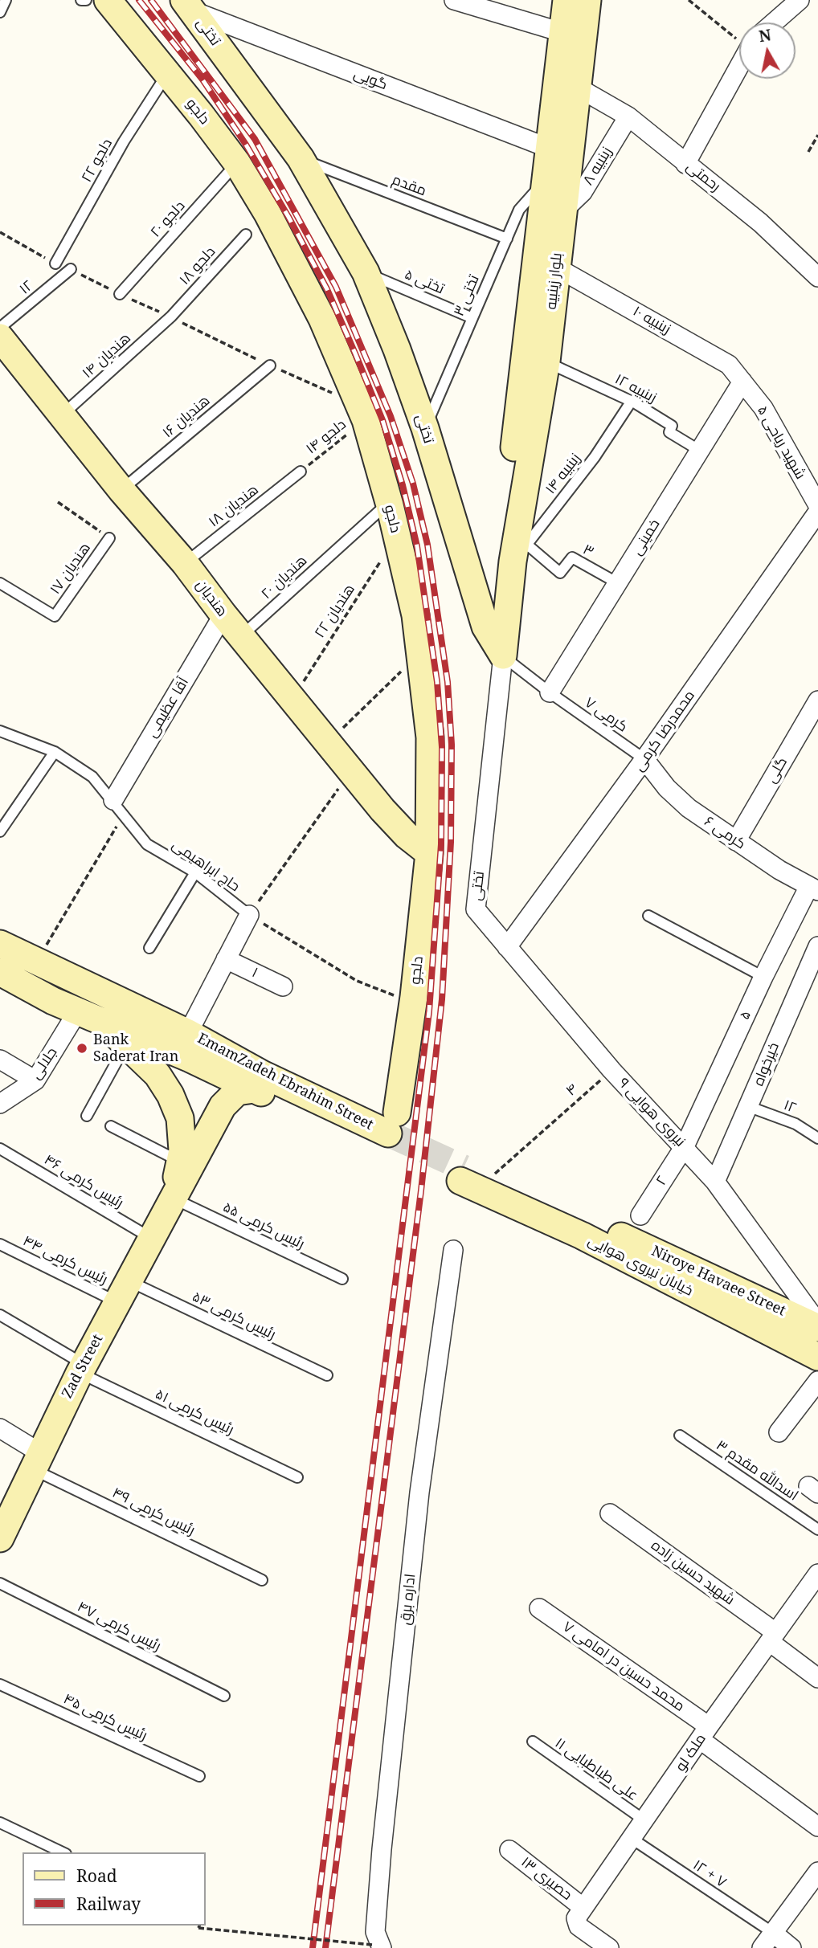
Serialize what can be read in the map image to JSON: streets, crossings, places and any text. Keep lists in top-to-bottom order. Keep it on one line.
{"streets":{"street":["تختی","گویی","دلجو","زینبیه ۸","رحمتی","بلوار زینبیه","زینبیه ۱۰","۵ شهید ریاحی","خمینی","هندیان","آقا عظیمی","محمدرضا کرمی","گلی","کرمی ۶","۱","۵","جلالی","خیرخواه","EmamZadeh Ebrahim Street","نیروی هوایی ۹","۲","خیابان نیروی هوایی","Niroye Havaee Street","Zad Street","شهید حسین زاده","اداره برق","۷ محمد حسین در امامی","ملک لو","۱۳ حصیری"],"lane":["دلجو ۲۲","مقدم","دلجو ۲۰","دلجو ۱۸","تختی ۵","۱۲","تختی ۳","هندیان ۱۴","زینبیه ۱۲","هندیان ۱۶","زینبیه ۱۴","هندیان ۱۸","۳","هندیان ۱۷","هندیان ۲۰","کرمی ۷","حاج ابراهیمی","رئیس کرمی ۴۶","رئیس کرمی ۵۵","رئیس کرمی ۴۴","رئیس کرمی ۵۳","رئیس کرمی ۵۱","۳ اسدالله مقدم","رئیس کرمی ۴۹","رئیس کرمی ۴۷","رئیس کرمی ۴۵","۱۱ علی طباطبایی","۱۲ + ۷"],"path":["دلجو ۱۴","هندیان ۲۲","۴"]},"crossings":[["تختی","گویی"],["تختی","مقدم"],["تختی","بلوار زینبیه"],["تختی","تختی ۵"],["تختی","تختی ۳"],["تختی","کرمی ۷"],["تختی","نیروی هوایی ۹"],["گویی","بلوار زینبیه"],["دلجو","دلجو ۲۲"],["دلجو","دلجو ۲۰"],["دلجو","دلجو ۱۴"],["دلجو","هندیان ۲۰"],["دلجو","هندیان"],["دلجو","هندیان ۲۲"],["دلجو","EmamZadeh Ebrahim Street"],["زینبیه ۸","رحمتی"],["زینبیه ۸","بلوار زینبیه"],["رحمتی","بلوار زینبیه"],["مقدم","تختی ۳"],["دلجو ۱۸","هندیان ۱۴"],["بلوار زینبیه","تختی ۳"],["بلوار زینبیه","زینبیه ۱۰"],["بلوار زینبیه","زینبیه ۱۲"],["بلوار زینبیه","زینبیه ۱۴"],["بلوار زینبیه","۳"],["بلوار زینبیه","کرمی ۷"],["تختی ۵","تختی ۳"],["۱۲","خیرخواه"],["زینبیه ۱۰","۵ شهید ریاحی"],["زینبیه ۱۰","خمینی"],["هندیان ۱۴","هندیان"],["زینبیه ۱۲","زینبیه ۱۴"],["زینبیه ۱۲","خمینی"],["هندیان ۱۶","هندیان"],["دلجو ۱۴","هندیان ۱۸"],["۵ شهید ریاحی","خمینی"],["زینبیه ۱۴","۳"],["هندیان ۱۸","هندیان"],["خمینی","۳"],["خمینی","کرمی ۷"],["هندیان ۲۰","هندیان"],["هندیان","هندیان ۲۲"],["هندیان","آقا عظیمی"],["آقا عظیمی","حاج ابراهیمی"],["کرمی ۷","محمدرضا کرمی"],["کرمی ۷","کرمی ۶"],["محمدرضا کرمی","کرمی ۶"],["محمدرضا کرمی","نیروی هوایی ۹"],["گلی","کرمی ۶"],["کرمی ۶","۵"],["۵","نیروی هوایی ۹"],["۵","۲"],["جلالی","EmamZadeh Ebrahim Street"],["خیرخواه","نیروی هوایی ۹"],["۴","نیروی هوایی ۹"],["۴","Niroye Havaee Street"],["نیروی هوایی ۹","۲"],["رئیس کرمی ۴۶","Zad Street"],["رئیس کرمی ۵۵","Zad Street"],["رئیس کرمی ۴۴","رئیس کرمی ۵۳"],["رئیس کرمی ۴۴","Zad Street"],["خیابان نیروی هوایی","Niroye Havaee Street"],["رئیس کرمی ۵۳","Zad Street"],["Zad Street","رئیس کرمی ۵۱"],["Zad Street","رئیس کرمی ۴۹"],["شهید حسین زاده","ملک لو"],["۷ محمد حسین در امامی","ملک لو"],["ملک لو","۱۱ علی طباطبایی"],["ملک لو","۱۲ + ۷"],["ملک لو","۱۳ حصیری"]],"places":["Bank Saderat Iran"],"legend":["Road","Railway"],"north":"top"}
